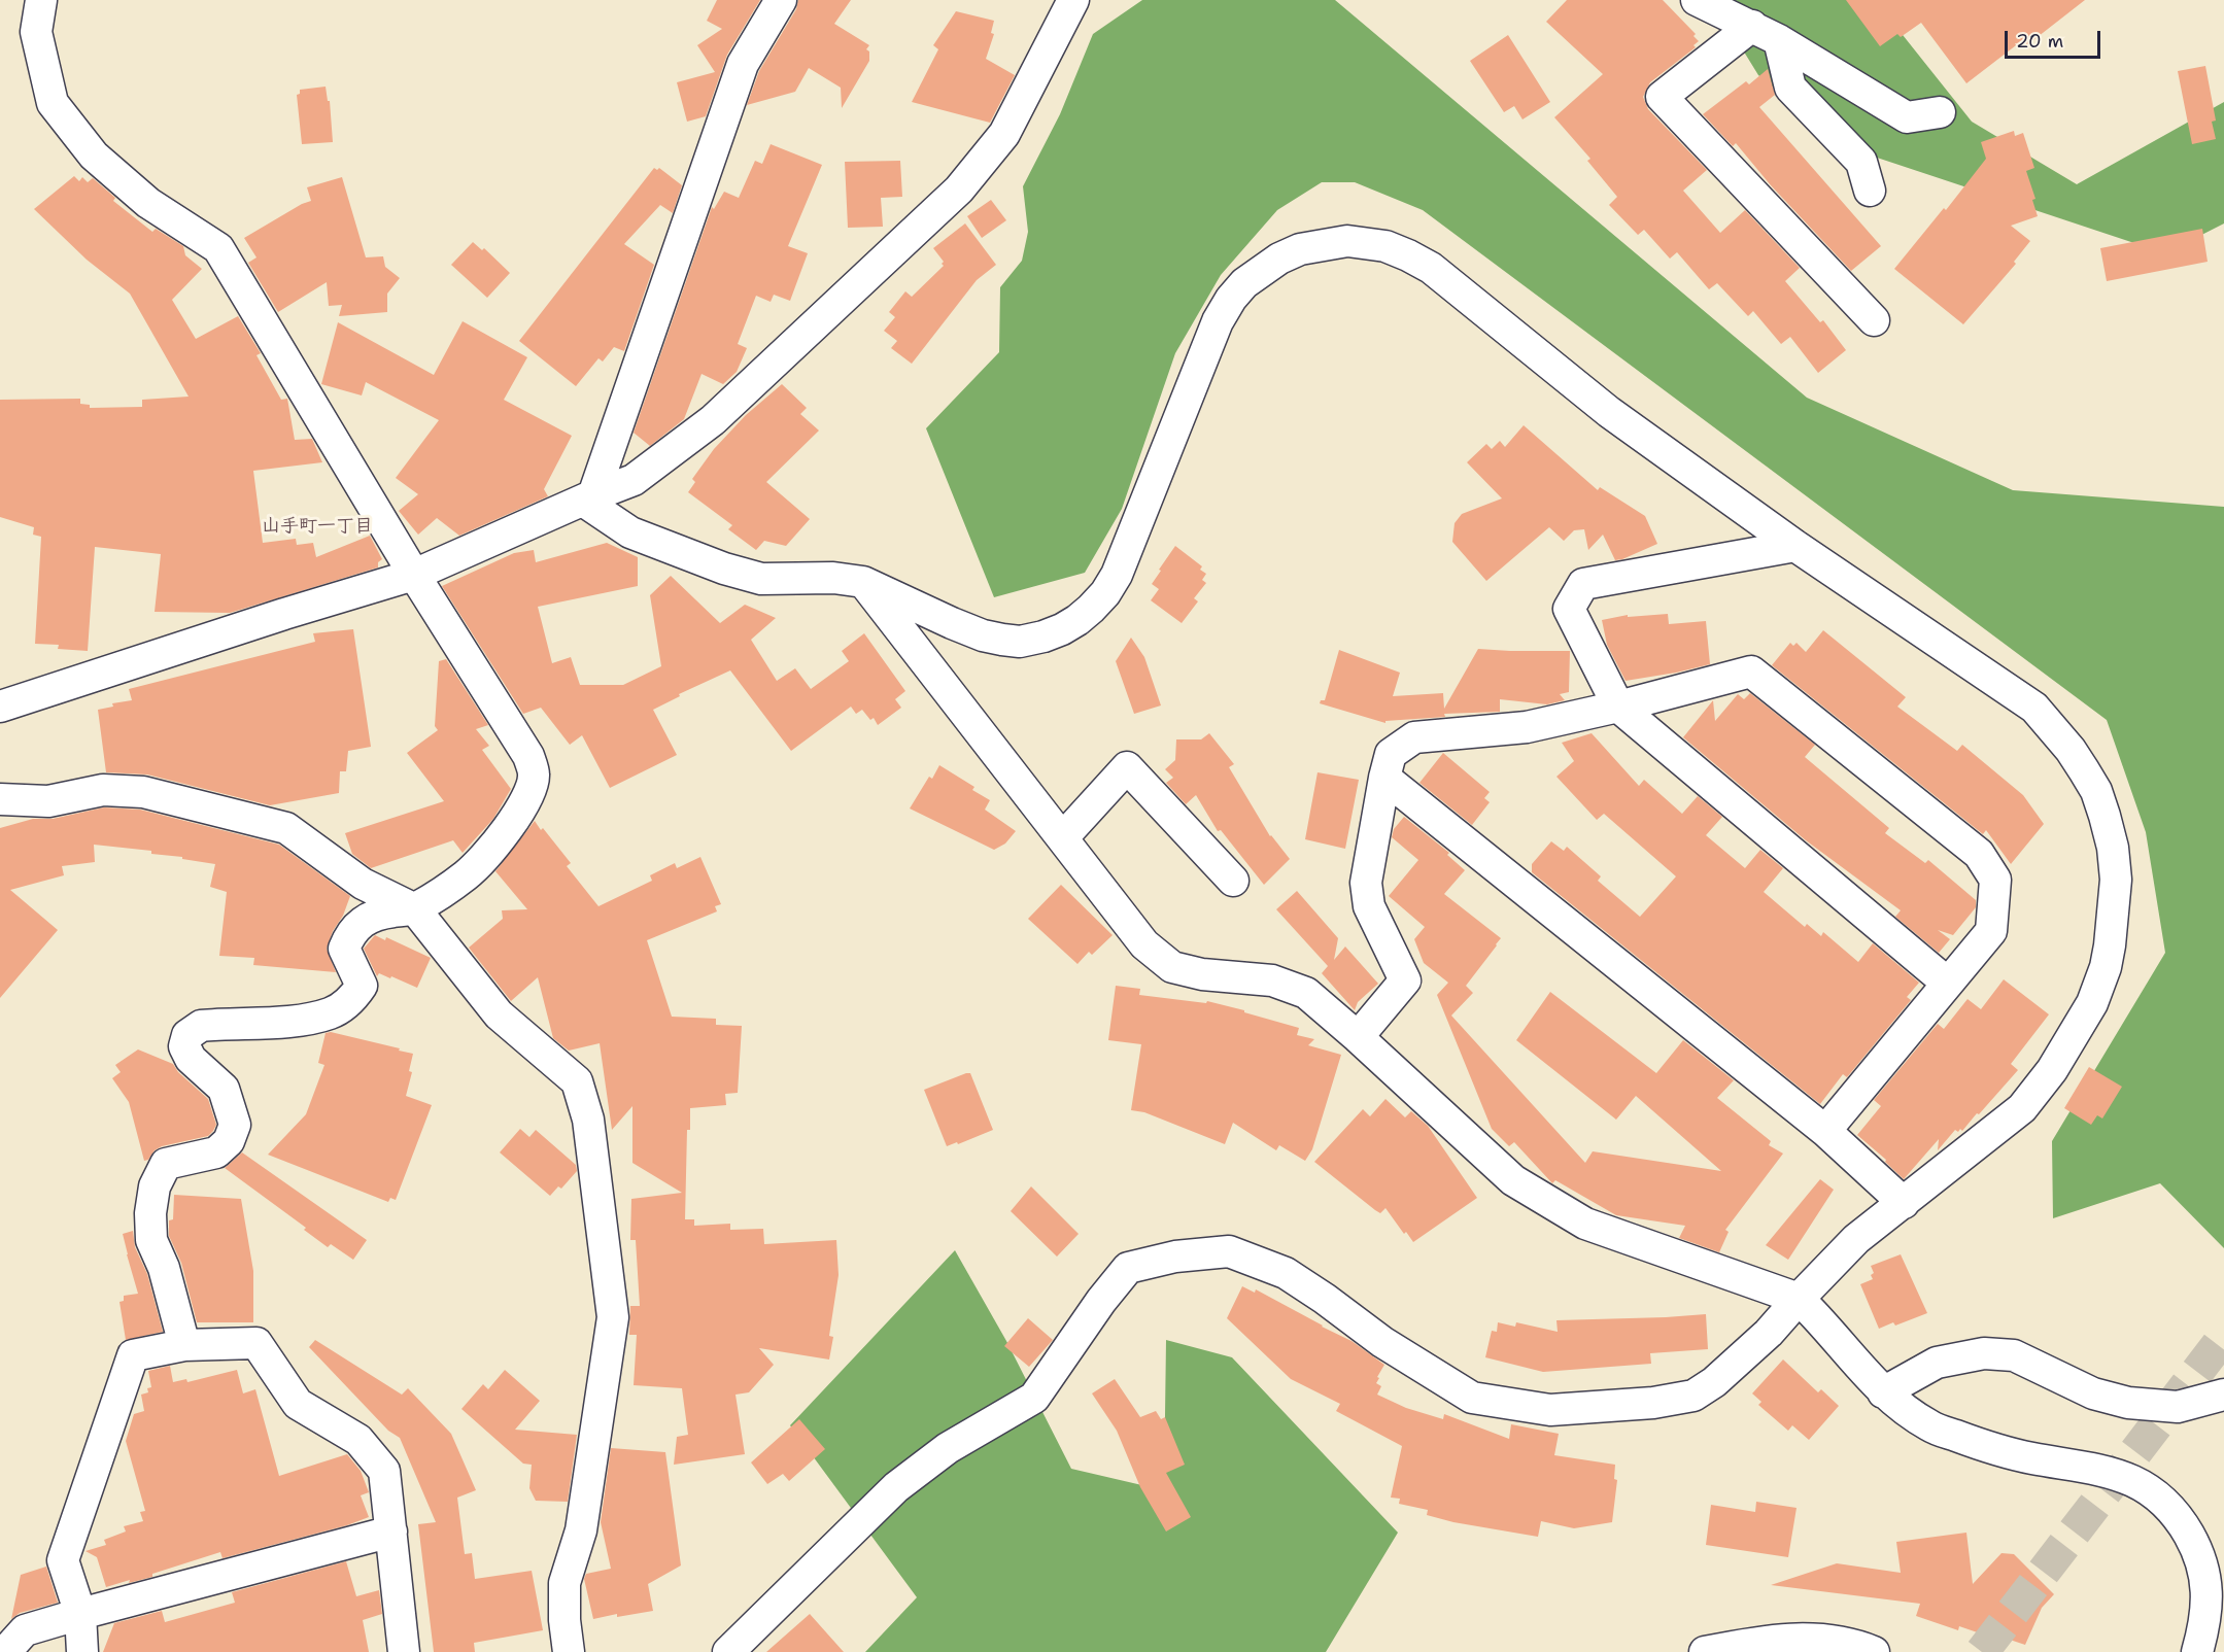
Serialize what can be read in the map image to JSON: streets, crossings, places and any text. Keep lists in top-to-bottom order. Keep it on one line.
{"districts":["山手町一丁目"],"scale_bar":"20 m"}
